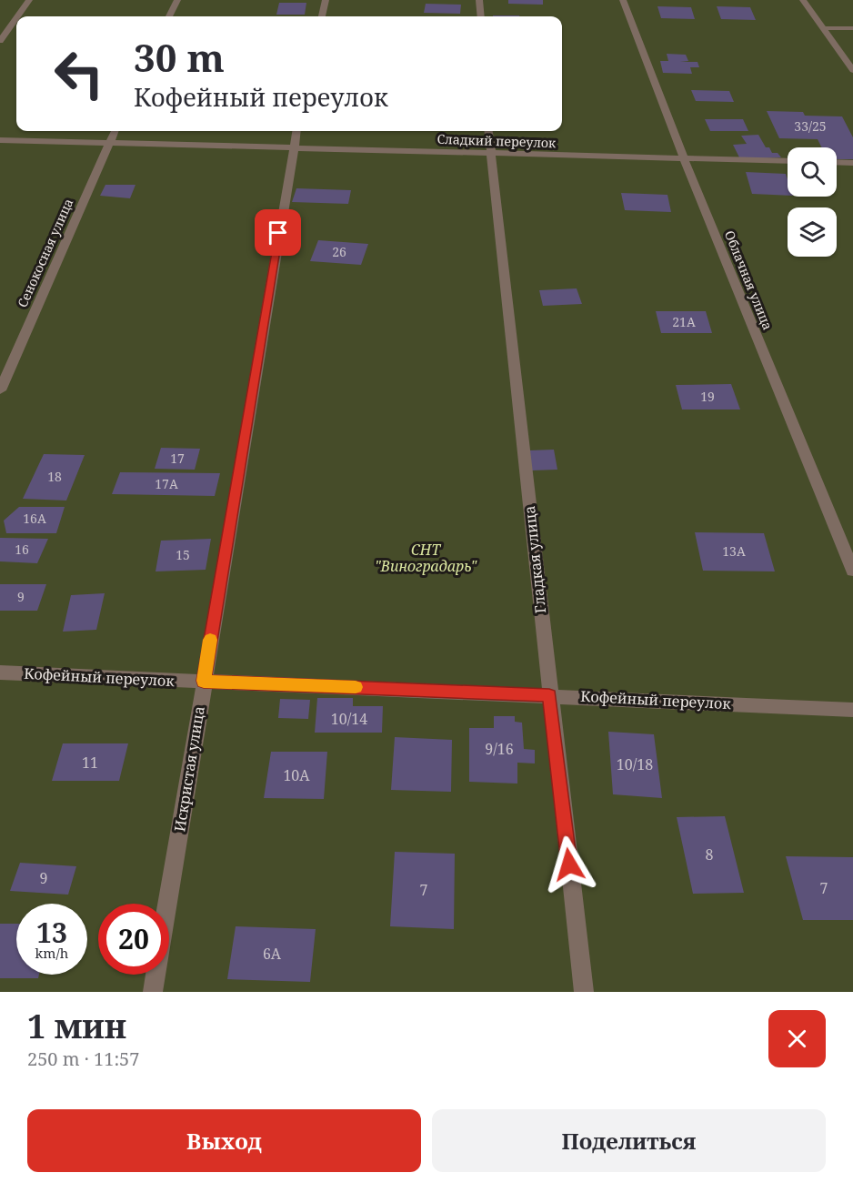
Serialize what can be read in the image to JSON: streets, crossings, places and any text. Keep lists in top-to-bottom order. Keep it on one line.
{"streets":{"street":["Сладкий переулок","Сенокосная улица","Облачная улица","Гладкая улица","Кофейный переулок","Искристая улица"]},"crossings":[["Сладкий переулок","Сенокосная улица"],["Сладкий переулок","Облачная улица"],["Сладкий переулок","Гладкая улица"],["Сладкий переулок","Искристая улица"],["Гладкая улица","Кофейный переулок"],["Кофейный переулок","Искристая улица"]],"parks":["СНТ \"Виноградарь\""],"house_numbers":["33/25","26","21А","19","17","18","17А","16А","16","13А","15","9","10/14","9/16","11","10/18","10А","8","9","7","7","6А"],"page":{"turn":["30 m","Кофейный переулок"],"speed":"13 km/h","limit":"20","heading":["1 мин","250 m · 11:57"],"buttons":["Выход","Поделиться"]}}
